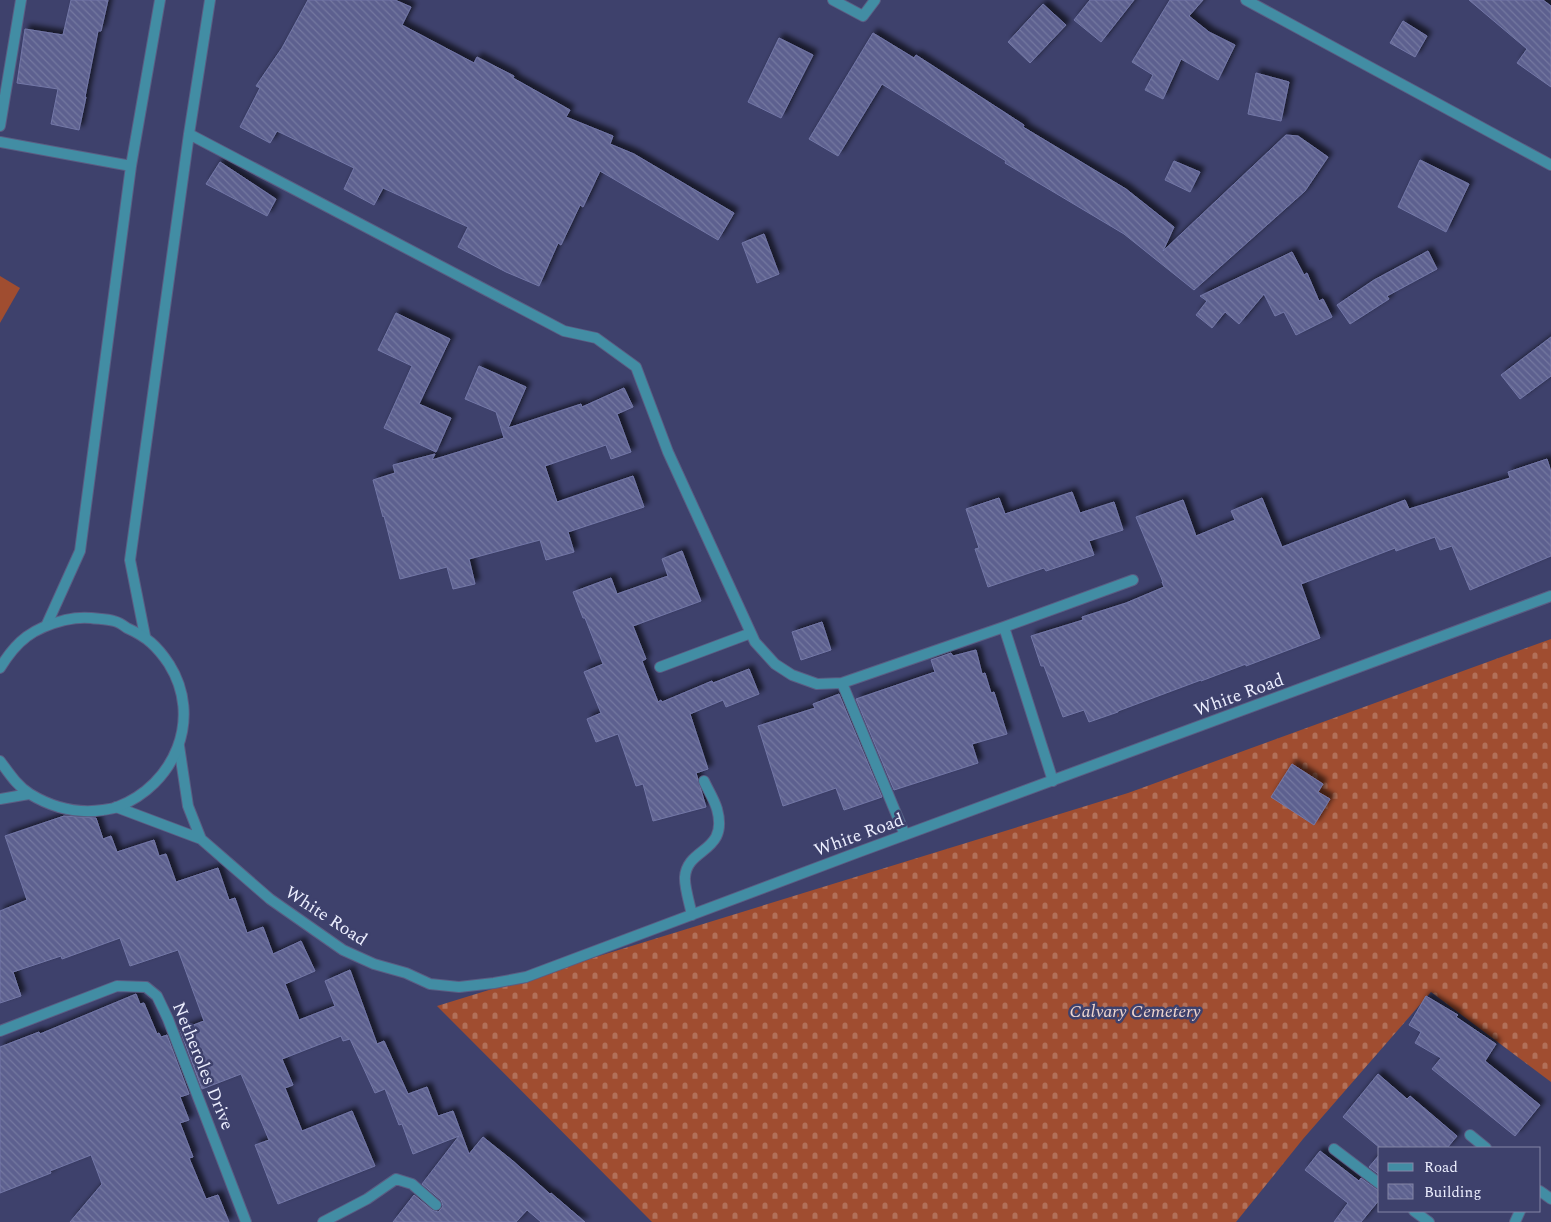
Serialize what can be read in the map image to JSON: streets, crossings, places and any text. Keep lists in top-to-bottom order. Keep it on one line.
{"streets":{"street":["White Road","Netheroles Drive"]},"parks":["Calvary Cemetery"],"legend":["Road","Building"]}
